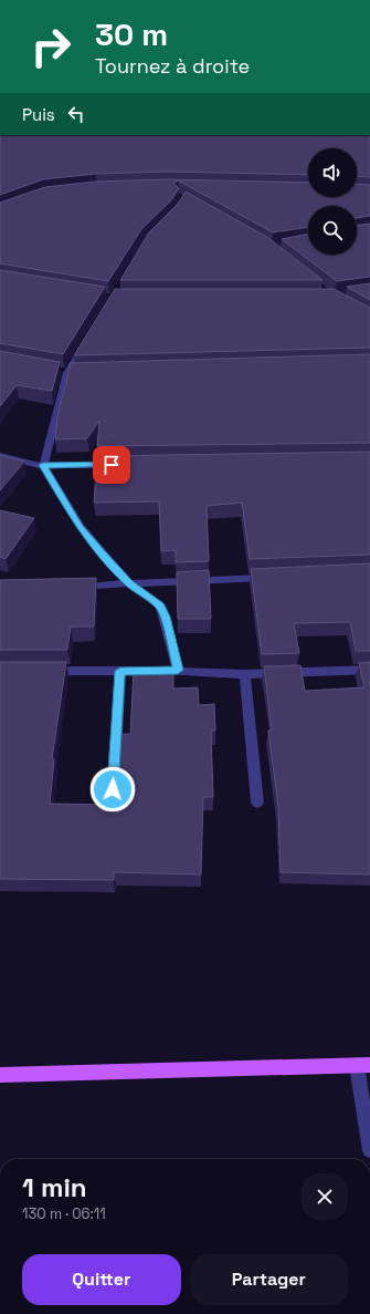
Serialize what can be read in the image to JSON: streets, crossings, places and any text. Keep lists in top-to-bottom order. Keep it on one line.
{"page":{"turn":["30 m","Tournez à droite"],"then":"Puis","heading":["1 min","130 m · 06:11"],"buttons":["Quitter","Partager"]}}
